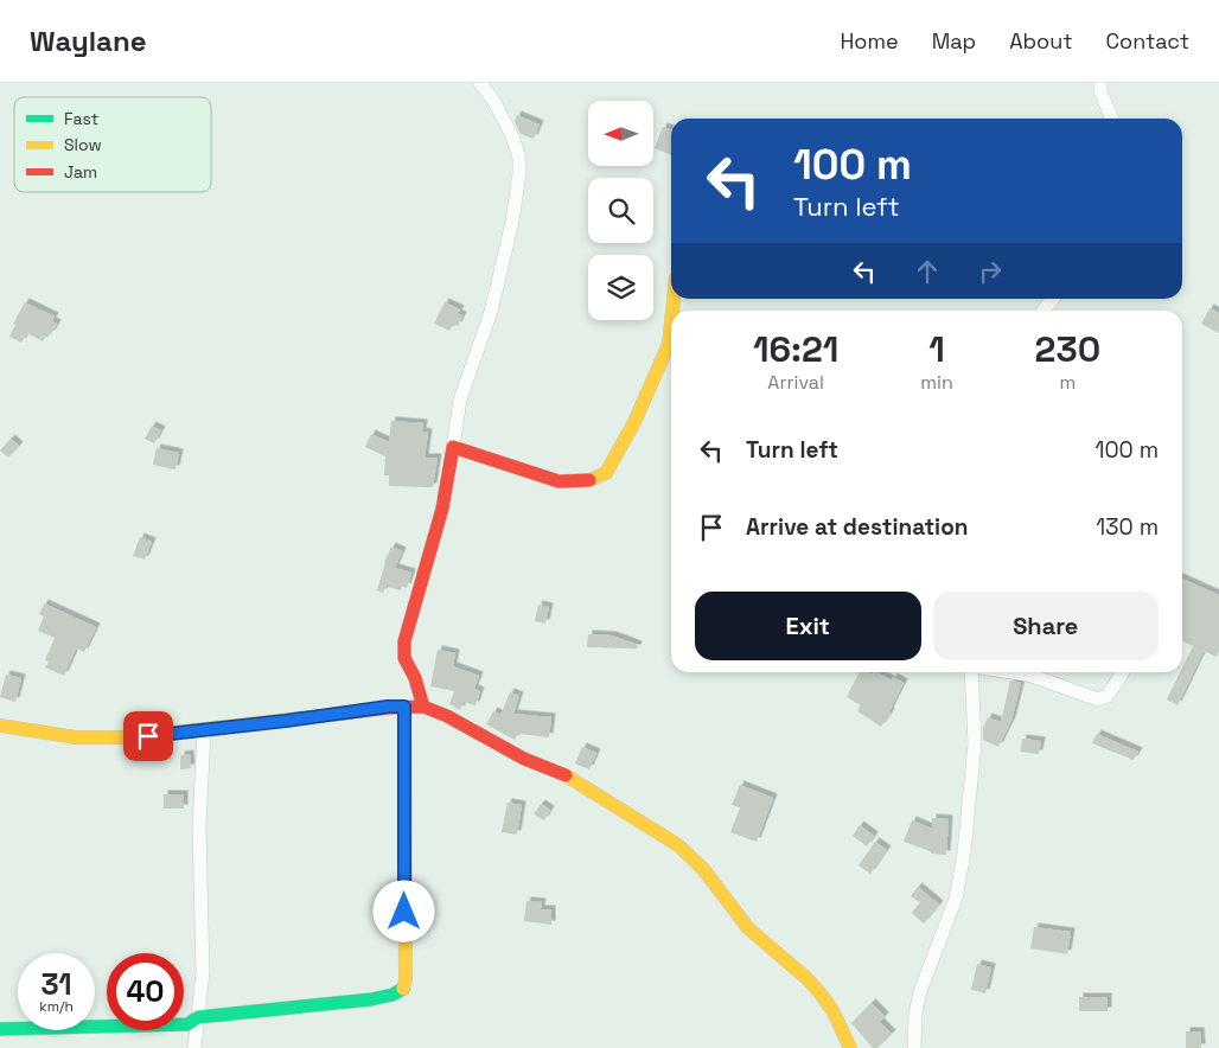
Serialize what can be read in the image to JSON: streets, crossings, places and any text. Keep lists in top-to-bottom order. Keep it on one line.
{"legend":["Fast","Slow","Jam"],"north":"left","page":{"header":"Waylane","nav":["Home","Map","About","Contact"],"turn":["100 m","Turn left"],"eta":["16:21","Arrival","1","min","230","m"],"list":[{"name":"Turn left","value":"100 m"},{"name":"Arrive at destination","value":"130 m"}],"buttons":["Exit","Share"],"speed":"31 km/h","limit":"40"}}
